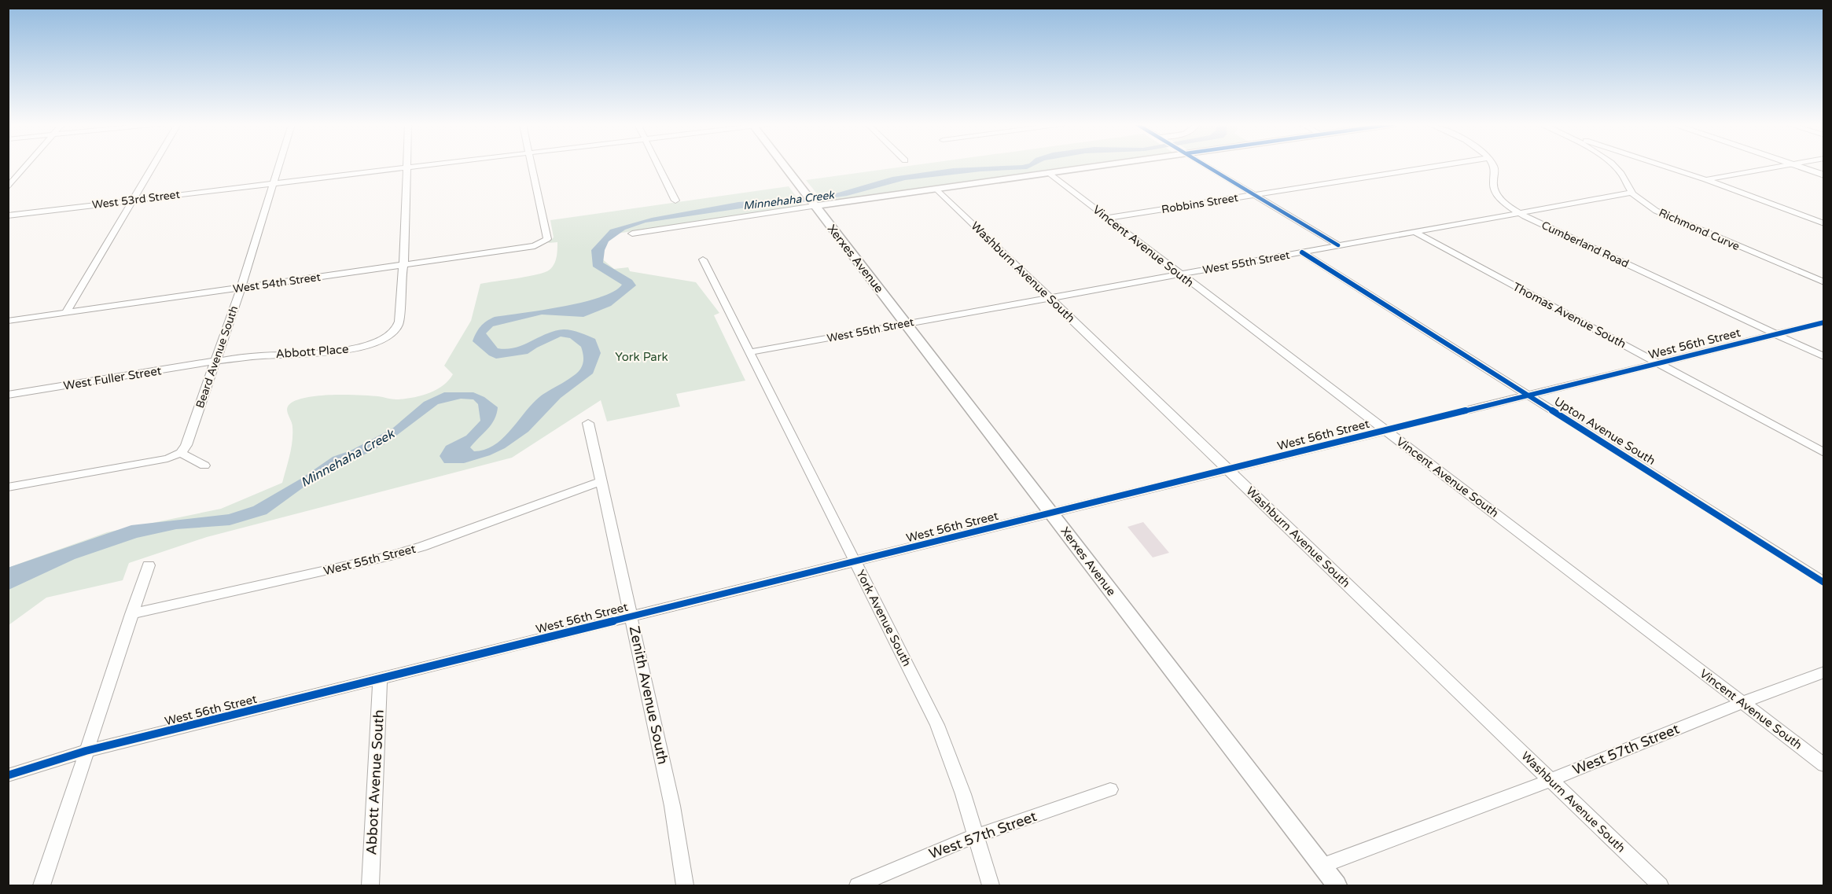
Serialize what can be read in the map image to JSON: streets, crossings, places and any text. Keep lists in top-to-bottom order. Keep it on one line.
{"streets":{"street":["West 53rd Street","Robbins Street","Richmond Curve","Cumberland Road","Vincent Avenue South","Xerxes Avenue","West 55th Street","Washburn Avenue South","West 54th Street","Thomas Avenue South","West 56th Street","Abbott Place","Beard Avenue South","West Fuller Street","Upton Avenue South","York Avenue South","Zenith Avenue South","West 57th Street","Abbott Avenue South"]},"crossings":[["West 53rd Street","Beard Avenue South"],["Robbins Street","Vincent Avenue South"],["Richmond Curve","West 55th Street"],["Cumberland Road","West 55th Street"],["Cumberland Road","West 56th Street"],["Vincent Avenue South","West 55th Street"],["Vincent Avenue South","West 56th Street"],["Vincent Avenue South","West 57th Street"],["Xerxes Avenue","West 55th Street"],["Xerxes Avenue","West 56th Street"],["Xerxes Avenue","West 57th Street"],["West 55th Street","Washburn Avenue South"],["West 55th Street","Thomas Avenue South"],["West 55th Street","Upton Avenue South"],["West 55th Street","York Avenue South"],["West 55th Street","Zenith Avenue South"],["Washburn Avenue South","West 56th Street"],["Washburn Avenue South","West 57th Street"],["West 54th Street","Abbott Place"],["West 54th Street","Beard Avenue South"],["Thomas Avenue South","West 56th Street"],["West 56th Street","Upton Avenue South"],["West 56th Street","York Avenue South"],["West 56th Street","Zenith Avenue South"],["West 56th Street","Abbott Avenue South"],["Abbott Place","Beard Avenue South"],["Abbott Place","West Fuller Street"],["Beard Avenue South","West Fuller Street"],["York Avenue South","West 57th Street"]],"water":["Minnehaha Creek"],"parks":["York Park"]}
